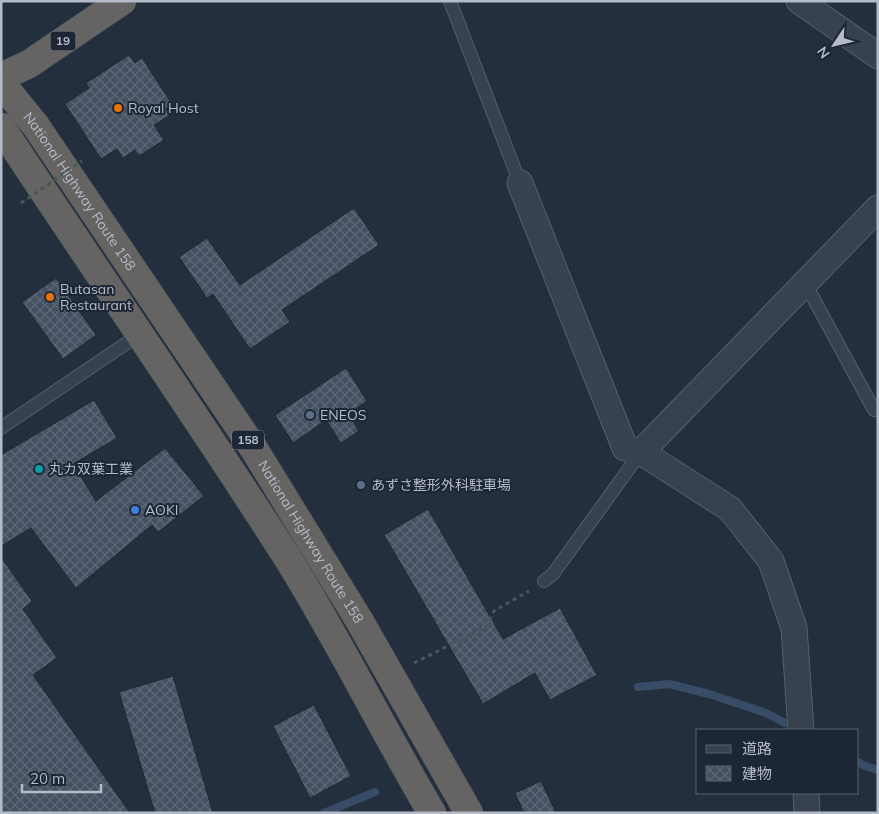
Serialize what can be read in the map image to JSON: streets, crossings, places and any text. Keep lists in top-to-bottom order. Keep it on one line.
{"streets":{"highway":["19","National Highway Route 158","158"]},"places":["Royal Host","Butasan Restaurant","ENEOS","丸カ双葉工業","あずさ整形外科駐車場","AOKI"],"legend":["道路","建物"],"scale_bar":"20 m","north":"bottom left"}
